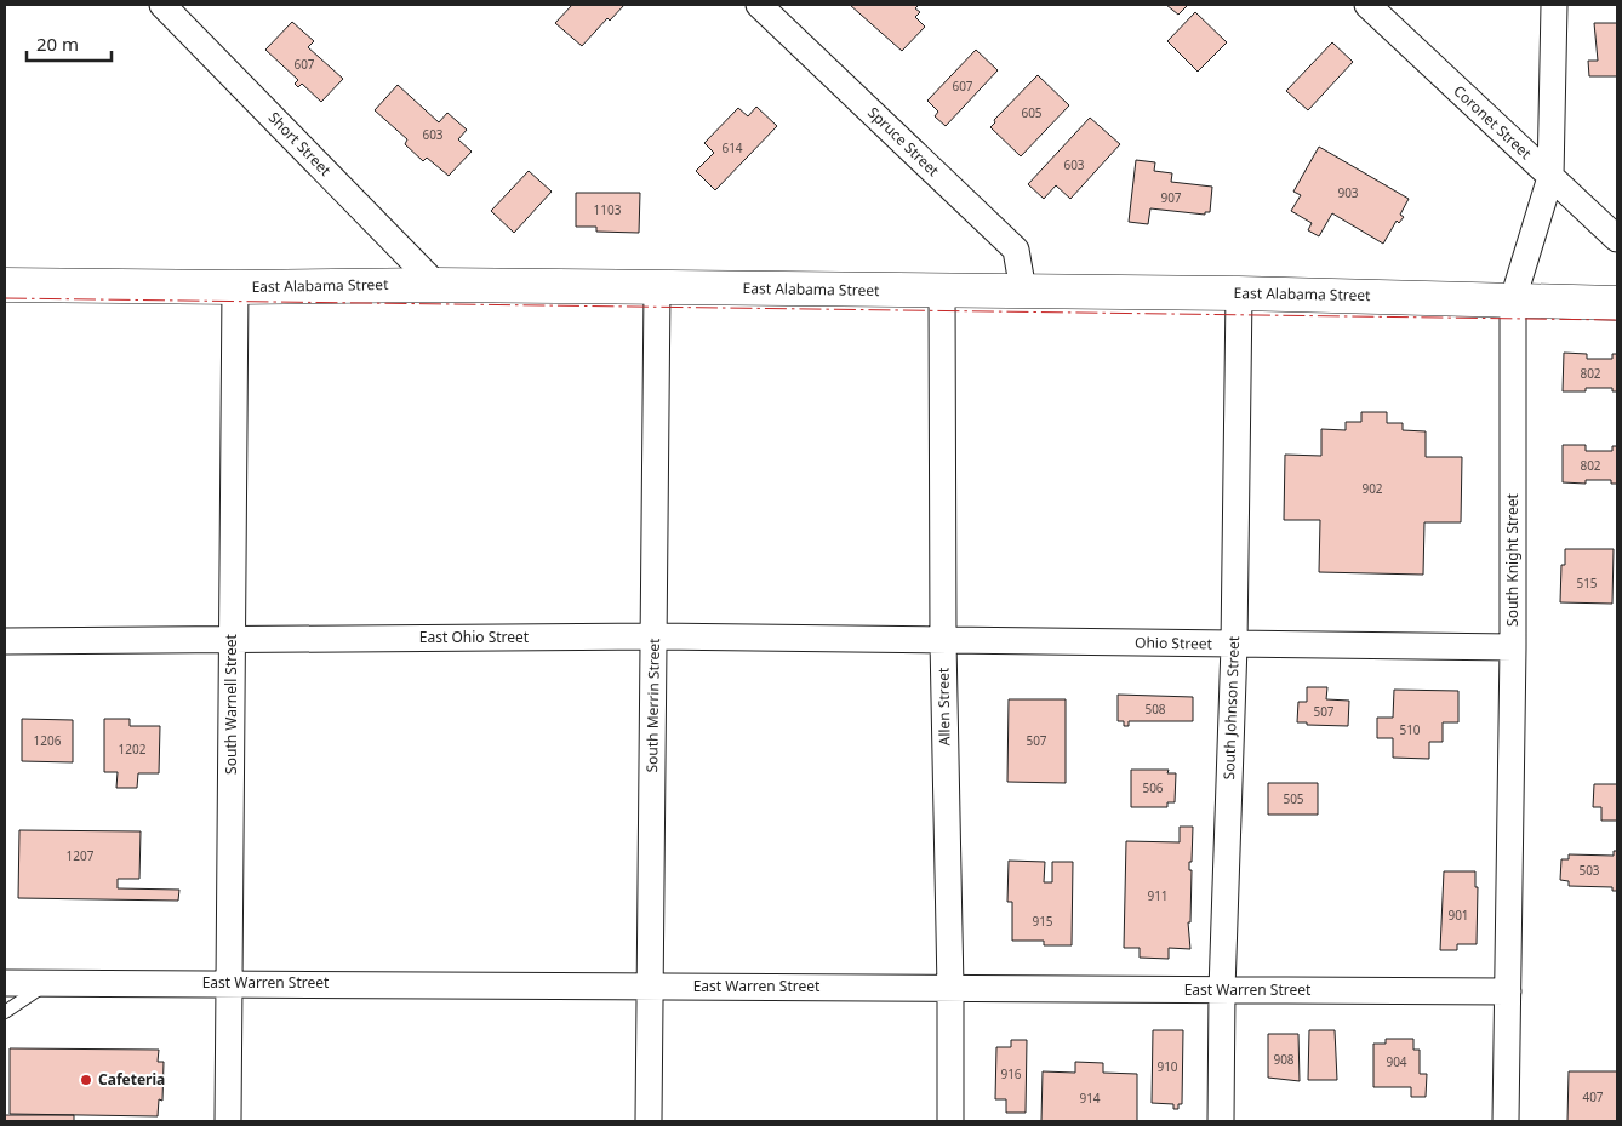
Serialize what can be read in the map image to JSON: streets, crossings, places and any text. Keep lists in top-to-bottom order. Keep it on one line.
{"streets":{"street":["Coronet Street","Spruce Street","Short Street","East Alabama Street","South Knight Street","East Ohio Street","Ohio Street","South Warnell Street","South Merrin Street","Allen Street","South Johnson Street","East Warren Street"]},"crossings":[["Coronet Street","South Knight Street"],["Spruce Street","East Alabama Street"],["Short Street","East Alabama Street"],["East Alabama Street","South Knight Street"],["East Alabama Street","South Warnell Street"],["East Alabama Street","South Merrin Street"],["East Alabama Street","Allen Street"],["East Alabama Street","South Johnson Street"],["South Knight Street","Ohio Street"],["South Knight Street","East Warren Street"],["East Ohio Street","Ohio Street"],["East Ohio Street","South Warnell Street"],["East Ohio Street","South Merrin Street"],["East Ohio Street","Allen Street"],["Ohio Street","Allen Street"],["Ohio Street","South Johnson Street"],["South Warnell Street","East Warren Street"],["South Merrin Street","East Warren Street"],["Allen Street","East Warren Street"],["South Johnson Street","East Warren Street"]],"places":["Cafeteria"],"house_numbers":["607","607","605","603","614","603","903","907","1103","802","802","902","515","508","507","510","1206","507","1202","506","505","1207","503","911","901","915","908","904","910","916","407","914"],"scale_bar":"20 m"}
